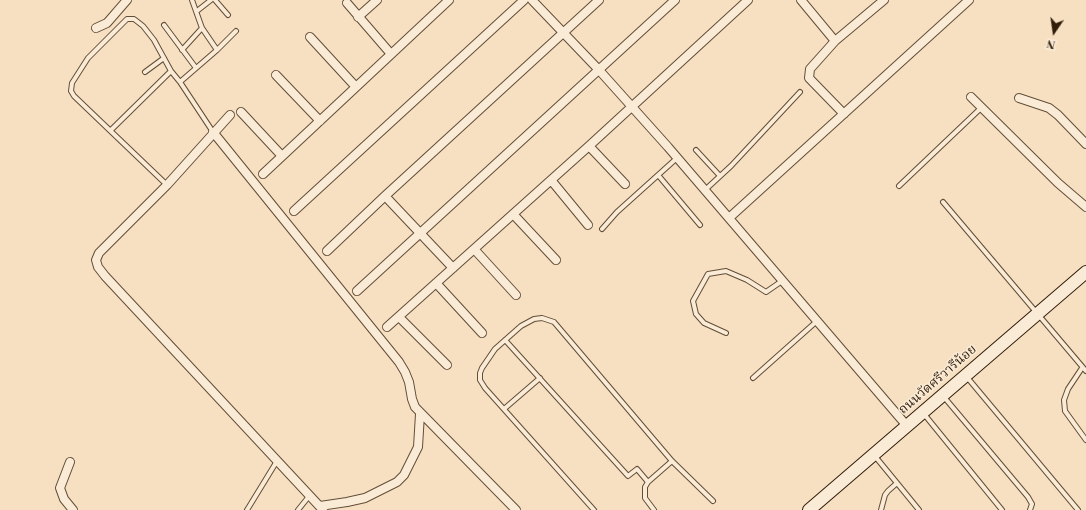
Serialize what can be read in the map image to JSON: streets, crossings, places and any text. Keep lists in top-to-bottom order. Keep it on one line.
{"streets":{"main road":["ถนนวัดศรีวารีน้อย"]},"north":"bottom"}
